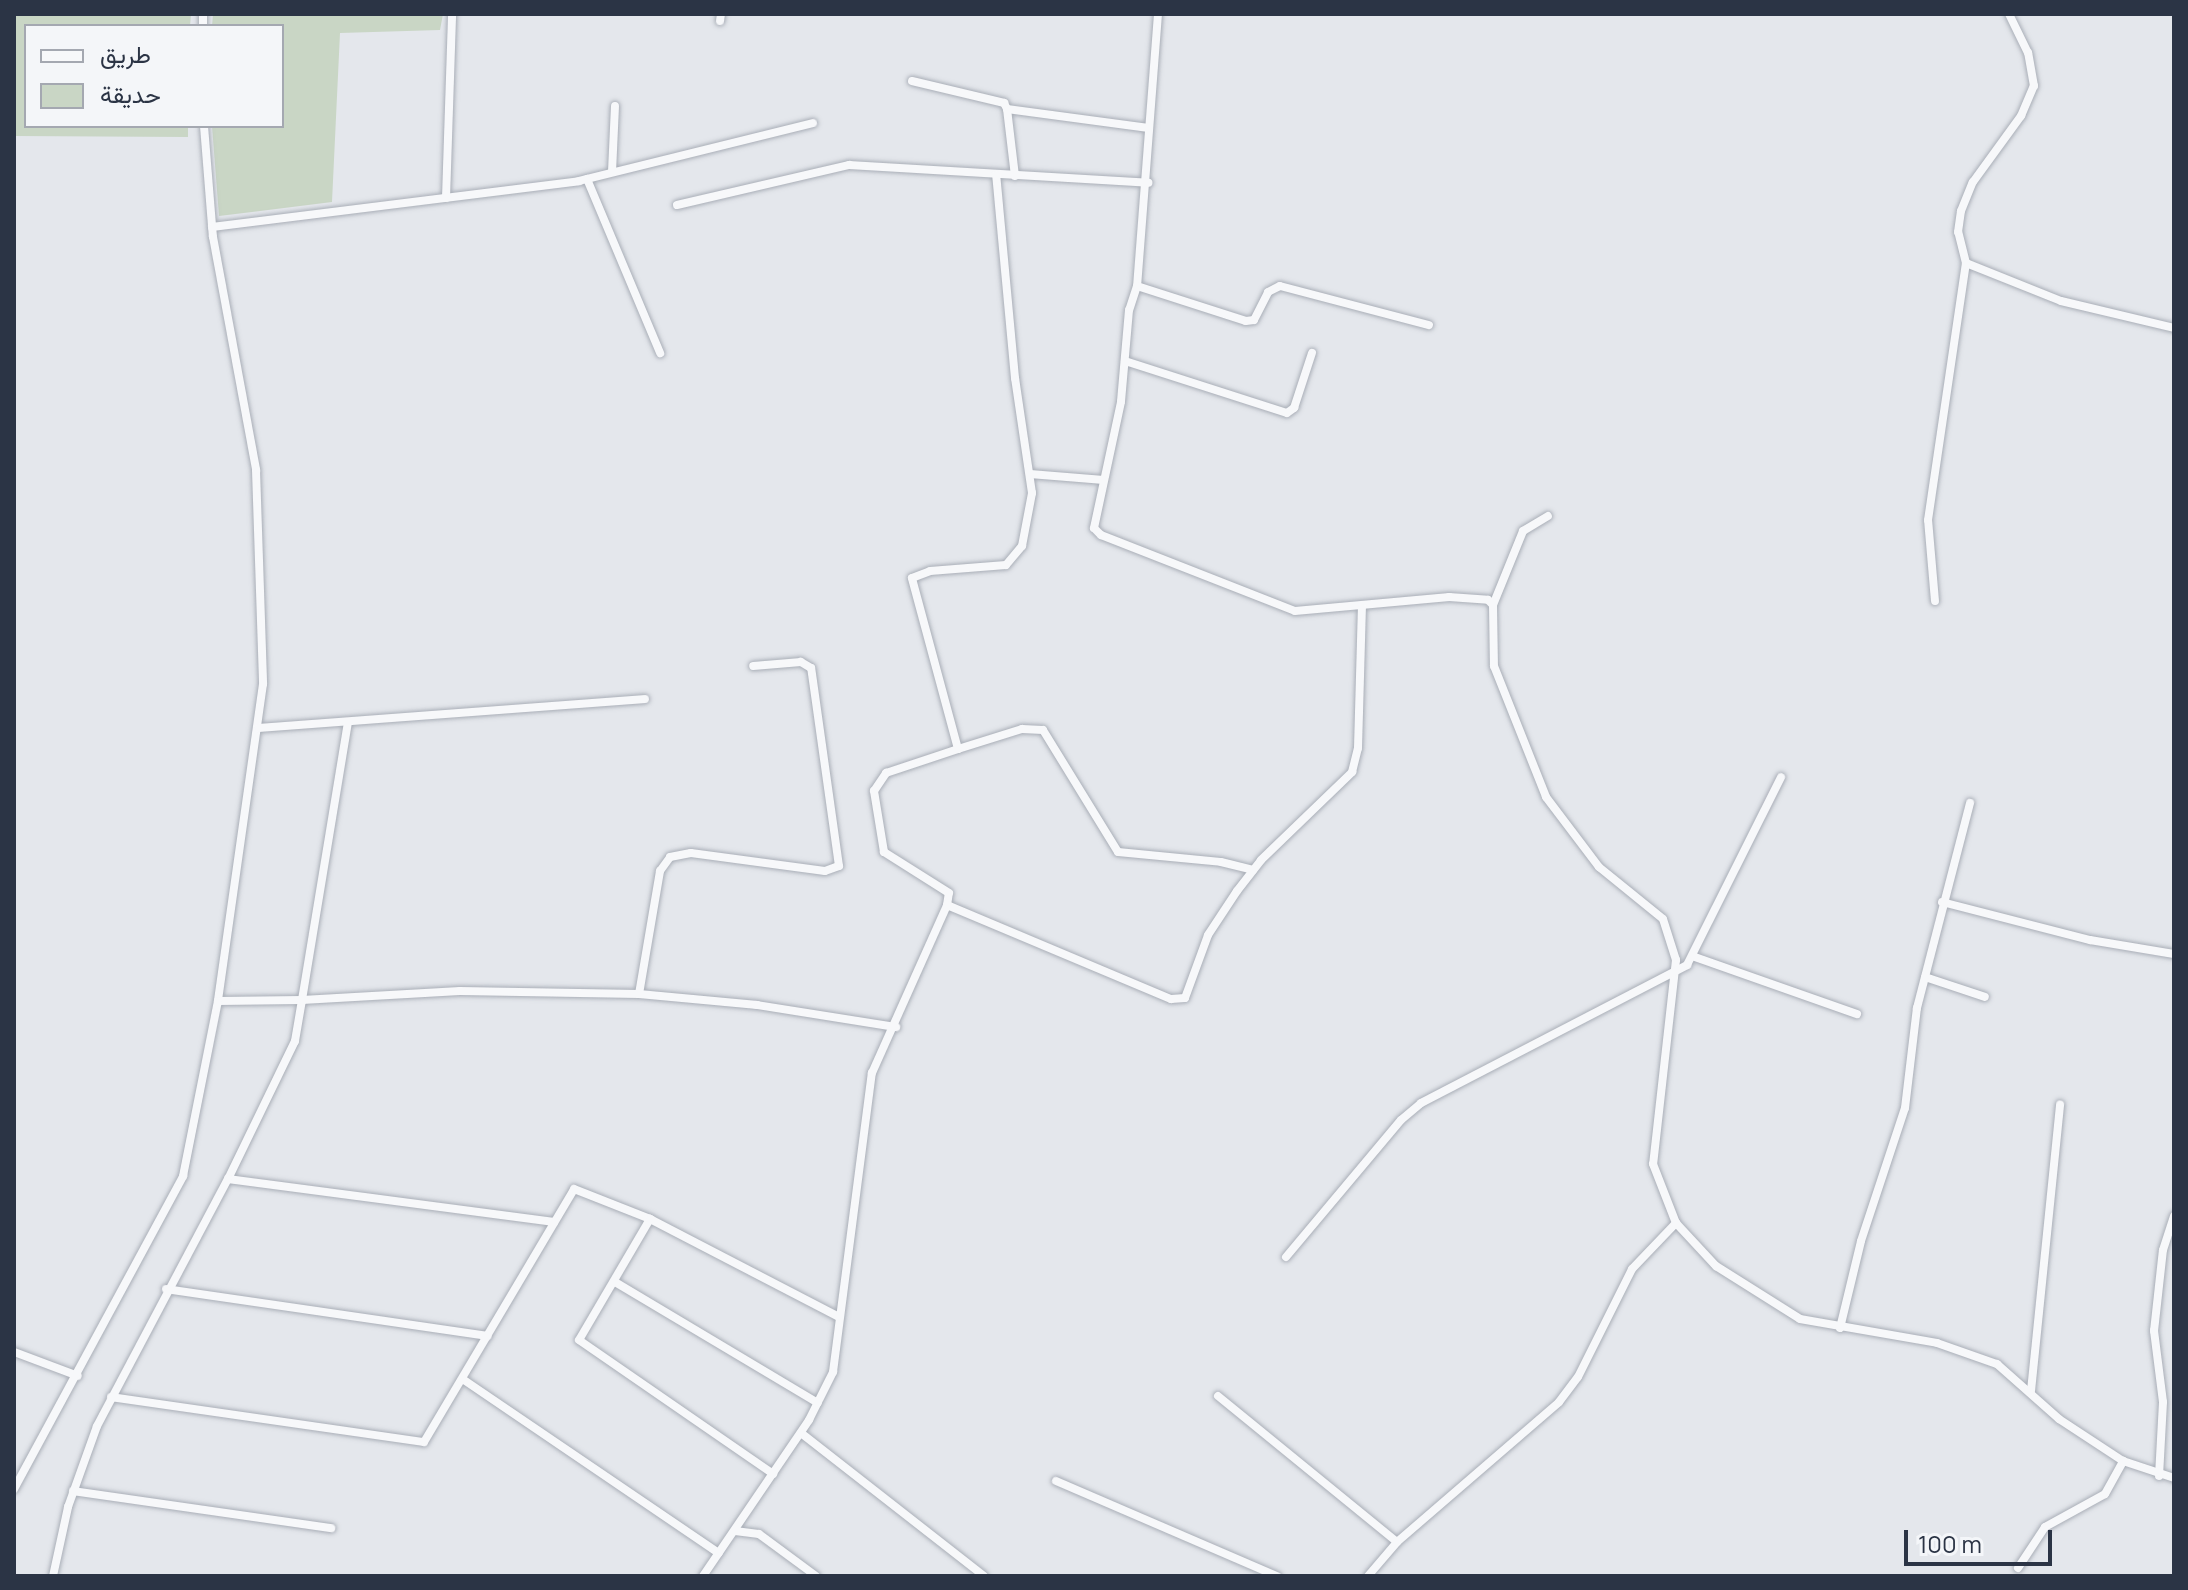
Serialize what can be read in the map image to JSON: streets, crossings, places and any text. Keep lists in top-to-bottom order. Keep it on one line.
{"legend":["طريق","حديقة"],"scale_bar":"100 m"}
